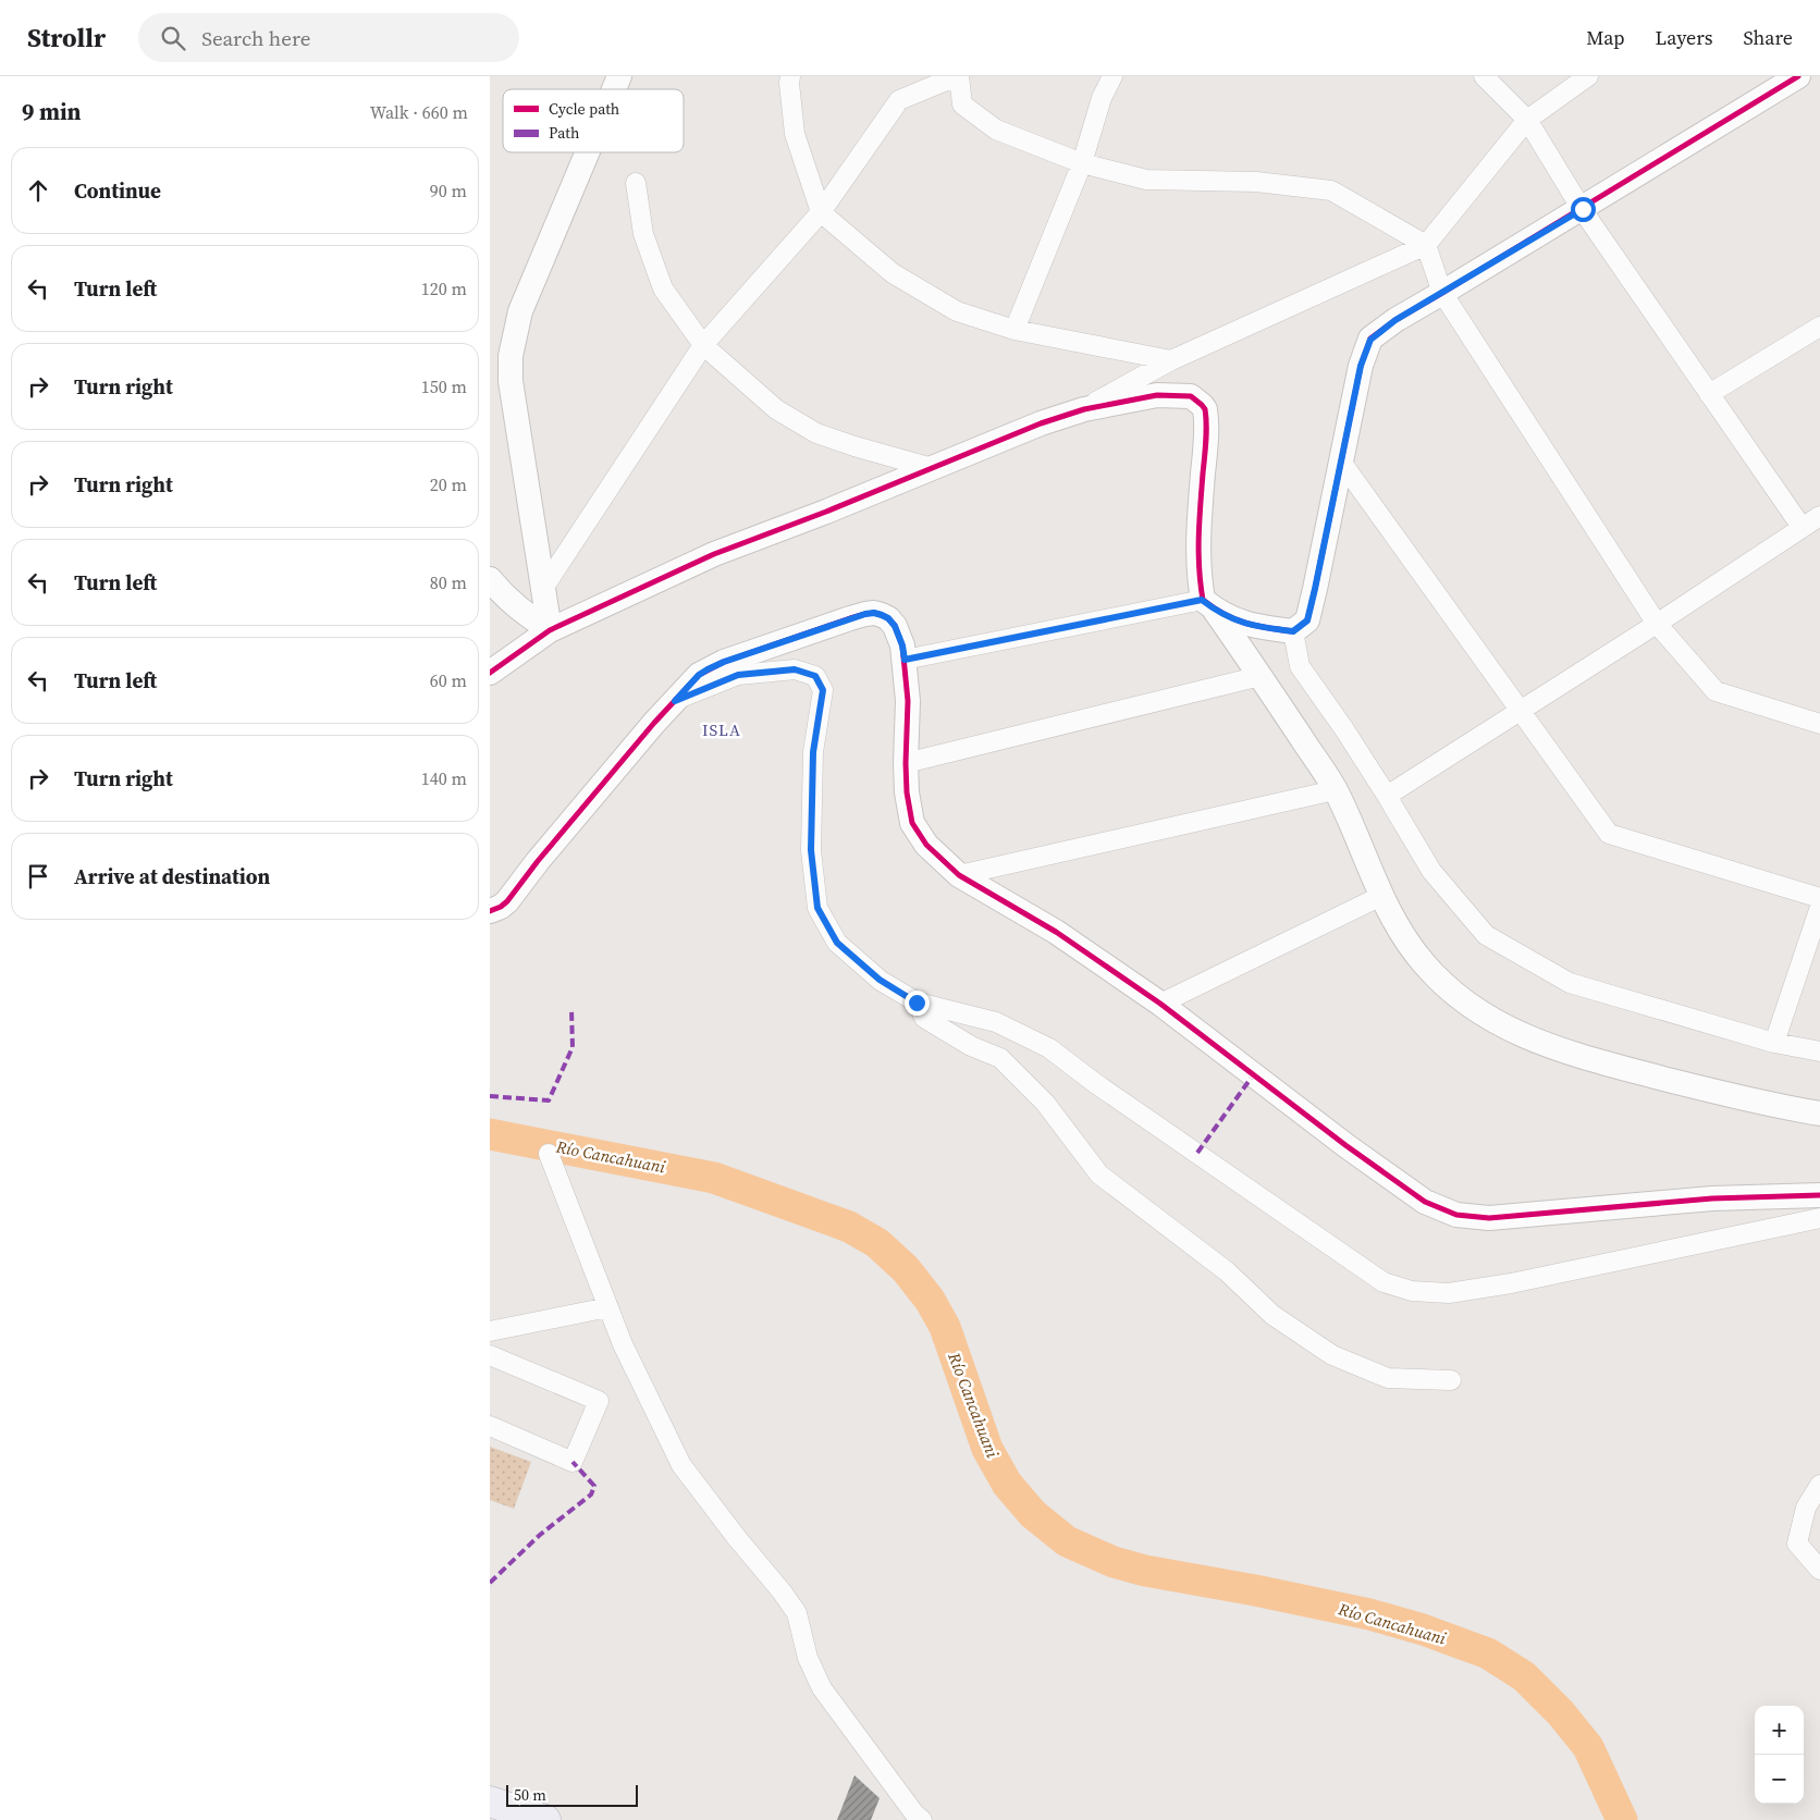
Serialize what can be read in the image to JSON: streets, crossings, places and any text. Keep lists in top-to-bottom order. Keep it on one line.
{"districts":["ISLA"],"water":["Río Cancahuani"],"legend":["Cycle path","Path"],"scale_bar":"50 m","page":{"header":"Strollr","search":"Search here","nav":["Map","Layers","Share"],"heading":["9 min","Walk · 660 m"],"list":[["Continue","90 m"],["Turn left","120 m"],["Turn right","150 m"],["Turn right","20 m"],["Turn left","80 m"],["Turn left","60 m"],["Turn right","140 m"],"Arrive at destination"],"map_buttons":["+","−"],"scale":"50 m"}}
